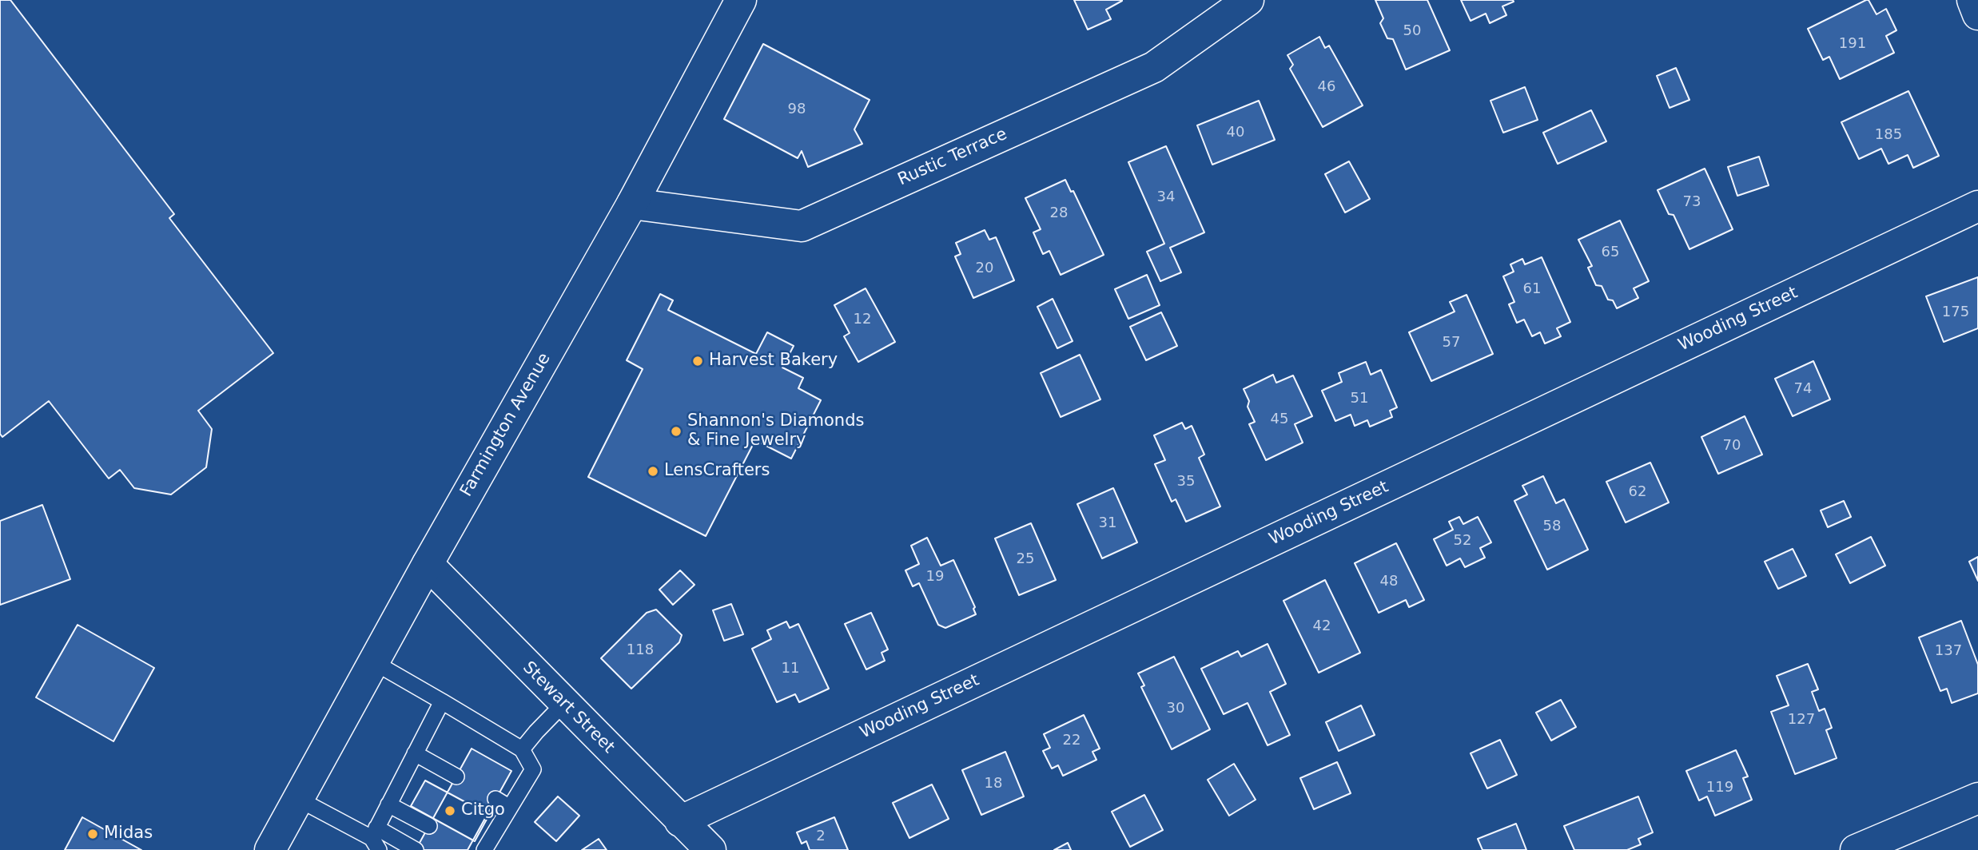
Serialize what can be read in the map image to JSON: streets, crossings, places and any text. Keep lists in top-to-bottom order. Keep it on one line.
{"streets":{"main road":["Rustic Terrace","Wooding Street","Farmington Avenue","Stewart Street"]},"crossings":[["Rustic Terrace","Farmington Avenue"],["Wooding Street","Stewart Street"],["Farmington Avenue","Stewart Street"]],"places":["Harvest Bakery","Shannon's Diamonds & Fine Jewelry","LensCrafters","Citgo","Midas"],"house_numbers":["50","191","46","98","40","185","34","73","28","65","20","61","175","12","57","74","51","45","70","35","62","31","58","52","25","19","48","42","118","137","11","30","127","22","18","119","2"]}
